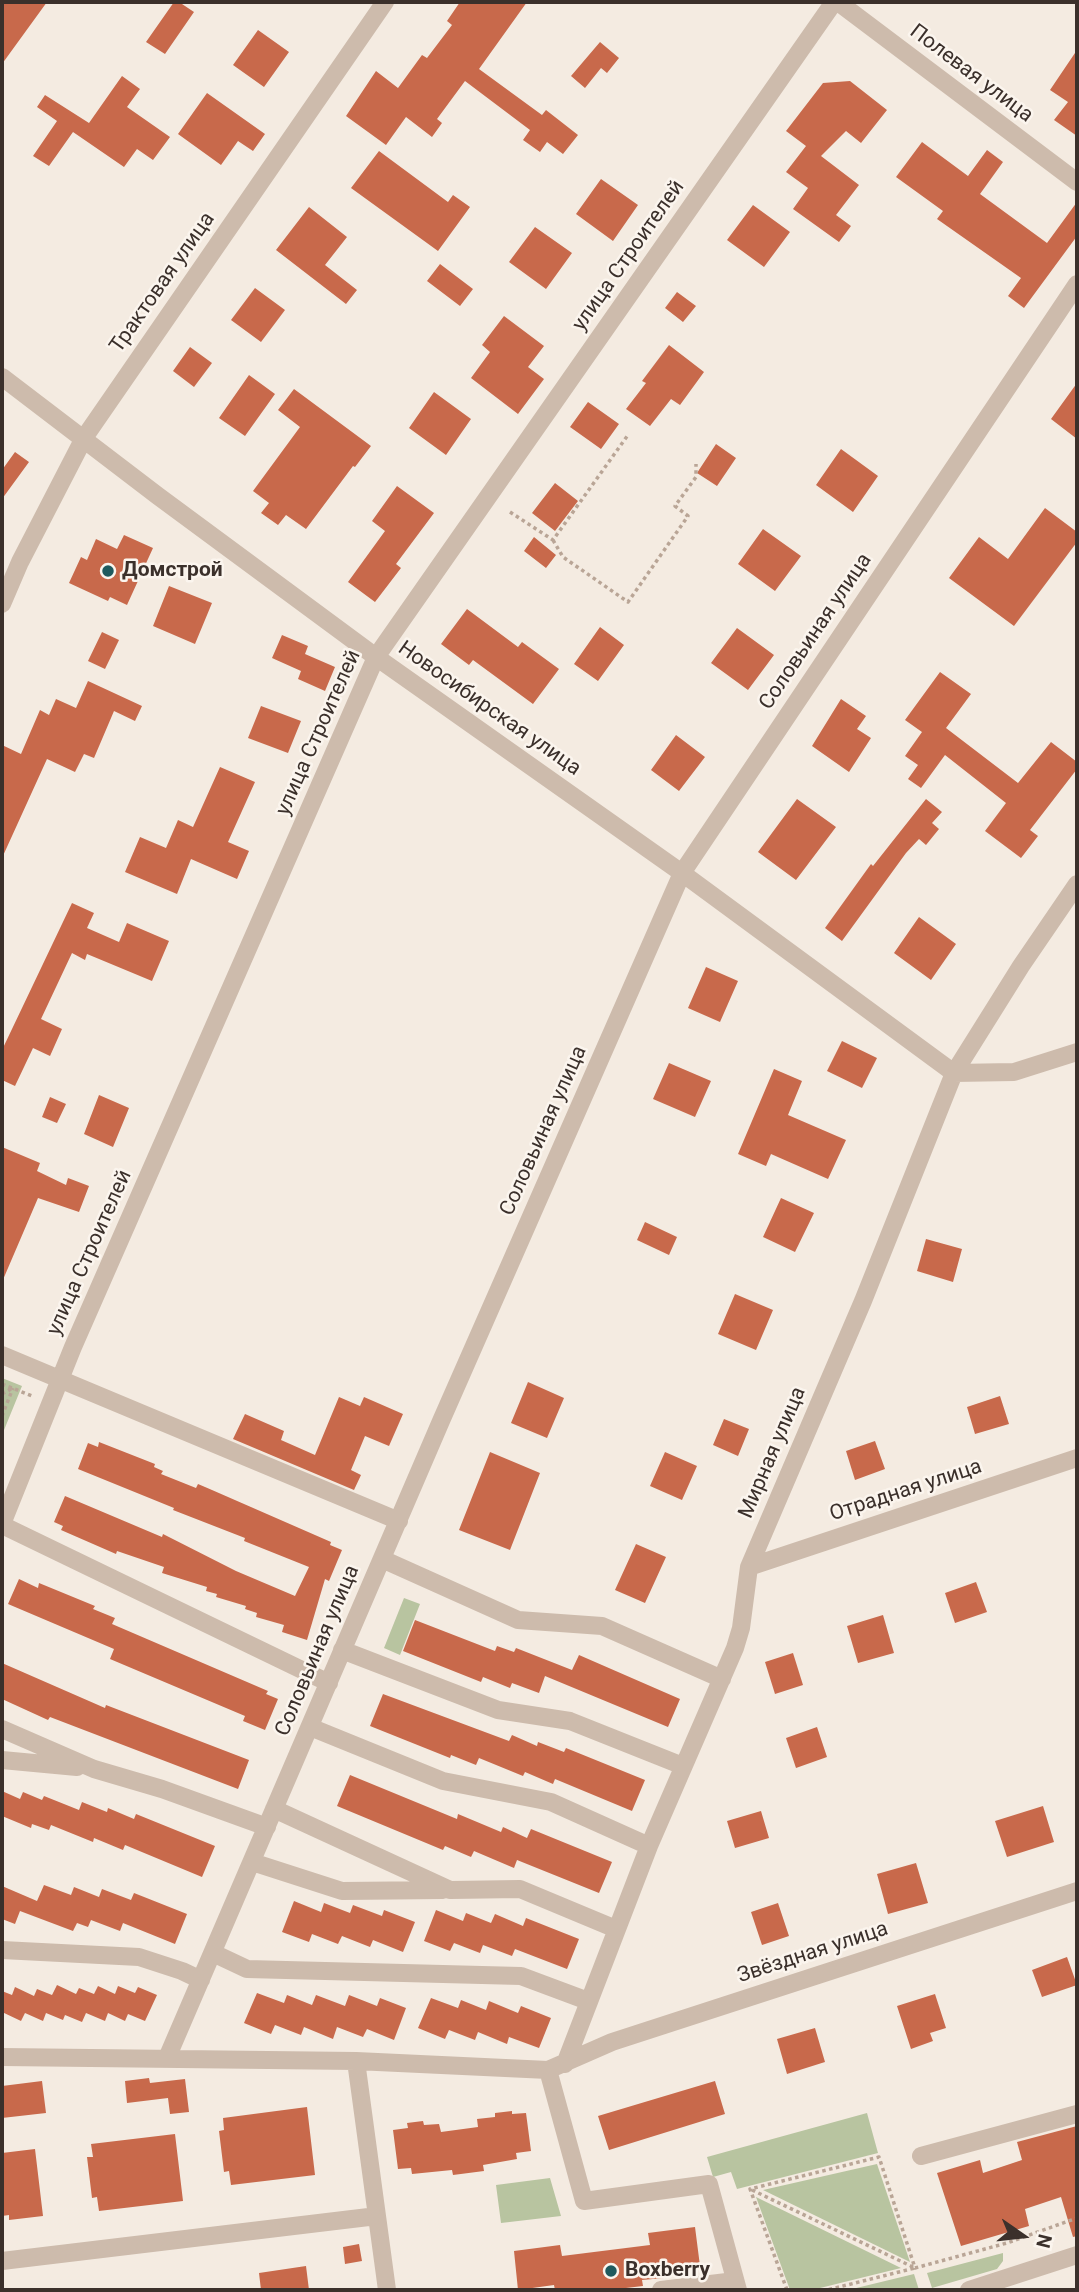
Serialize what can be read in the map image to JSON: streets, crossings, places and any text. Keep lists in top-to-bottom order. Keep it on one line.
{"streets":{"street":["Полевая улица","улица Строителей","Трактовая улица","Соловьиная улица","Новосибирская улица","Мирная улица","Отрадная улица","Звёздная улица"]},"crossings":[["Полевая улица","улица Строителей"],["улица Строителей","Новосибирская улица"],["Трактовая улица","Новосибирская улица"],["Соловьиная улица","Новосибирская улица"],["Новосибирская улица","Мирная улица"],["Мирная улица","Отрадная улица"],["Мирная улица","Звёздная улица"]],"places":["Домстрой","Boxberry"],"north":"right"}
